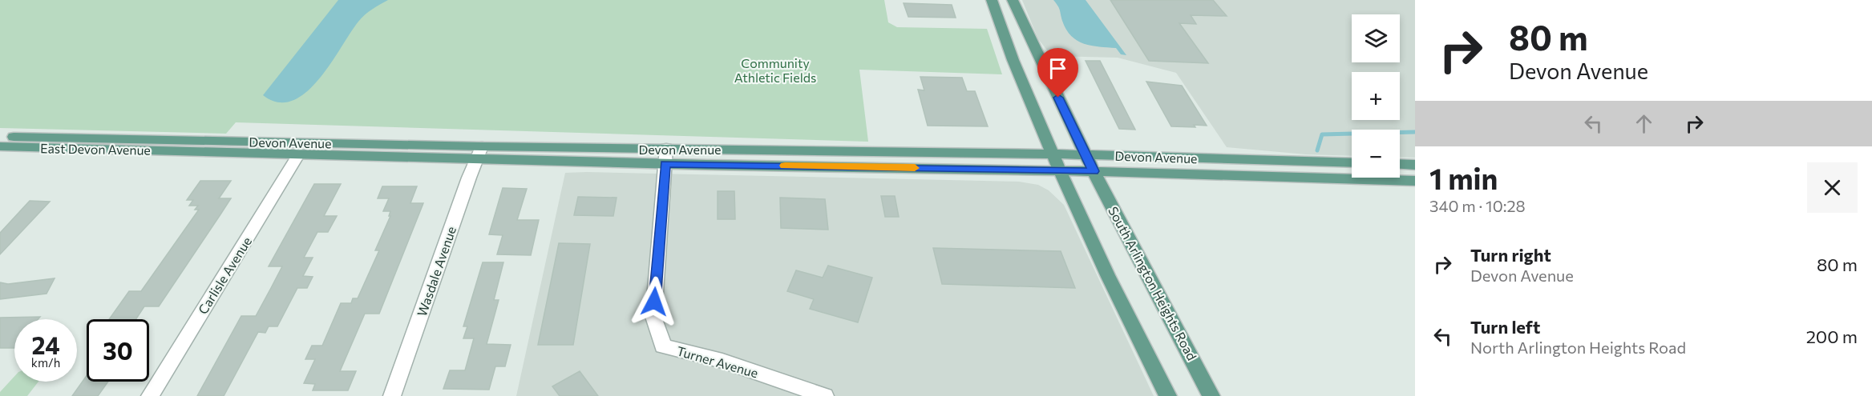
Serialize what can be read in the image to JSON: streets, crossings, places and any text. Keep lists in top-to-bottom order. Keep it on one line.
{"streets":{"main road":["Devon Avenue","East Devon Avenue","South Arlington Heights Road"],"street":["Wasdale Avenue","Carlisle Avenue","Turner Avenue"]},"crossings":[["Devon Avenue","East Devon Avenue"],["Devon Avenue","Wasdale Avenue"],["Devon Avenue","Carlisle Avenue"],["Devon Avenue","South Arlington Heights Road"],["Devon Avenue","Turner Avenue"]],"parks":["Community Athletic Fields"],"page":{"turn":["80 m","Devon Avenue"],"map_buttons":["+","−"],"heading":["1 min","340 m · 10:28"],"list":[{"name":"Turn right","note":"Devon Avenue","value":"80 m"},{"name":"Turn left","note":"North Arlington Heights Road","value":"200 m"}],"speed":"24 km/h","limit":"30"}}
